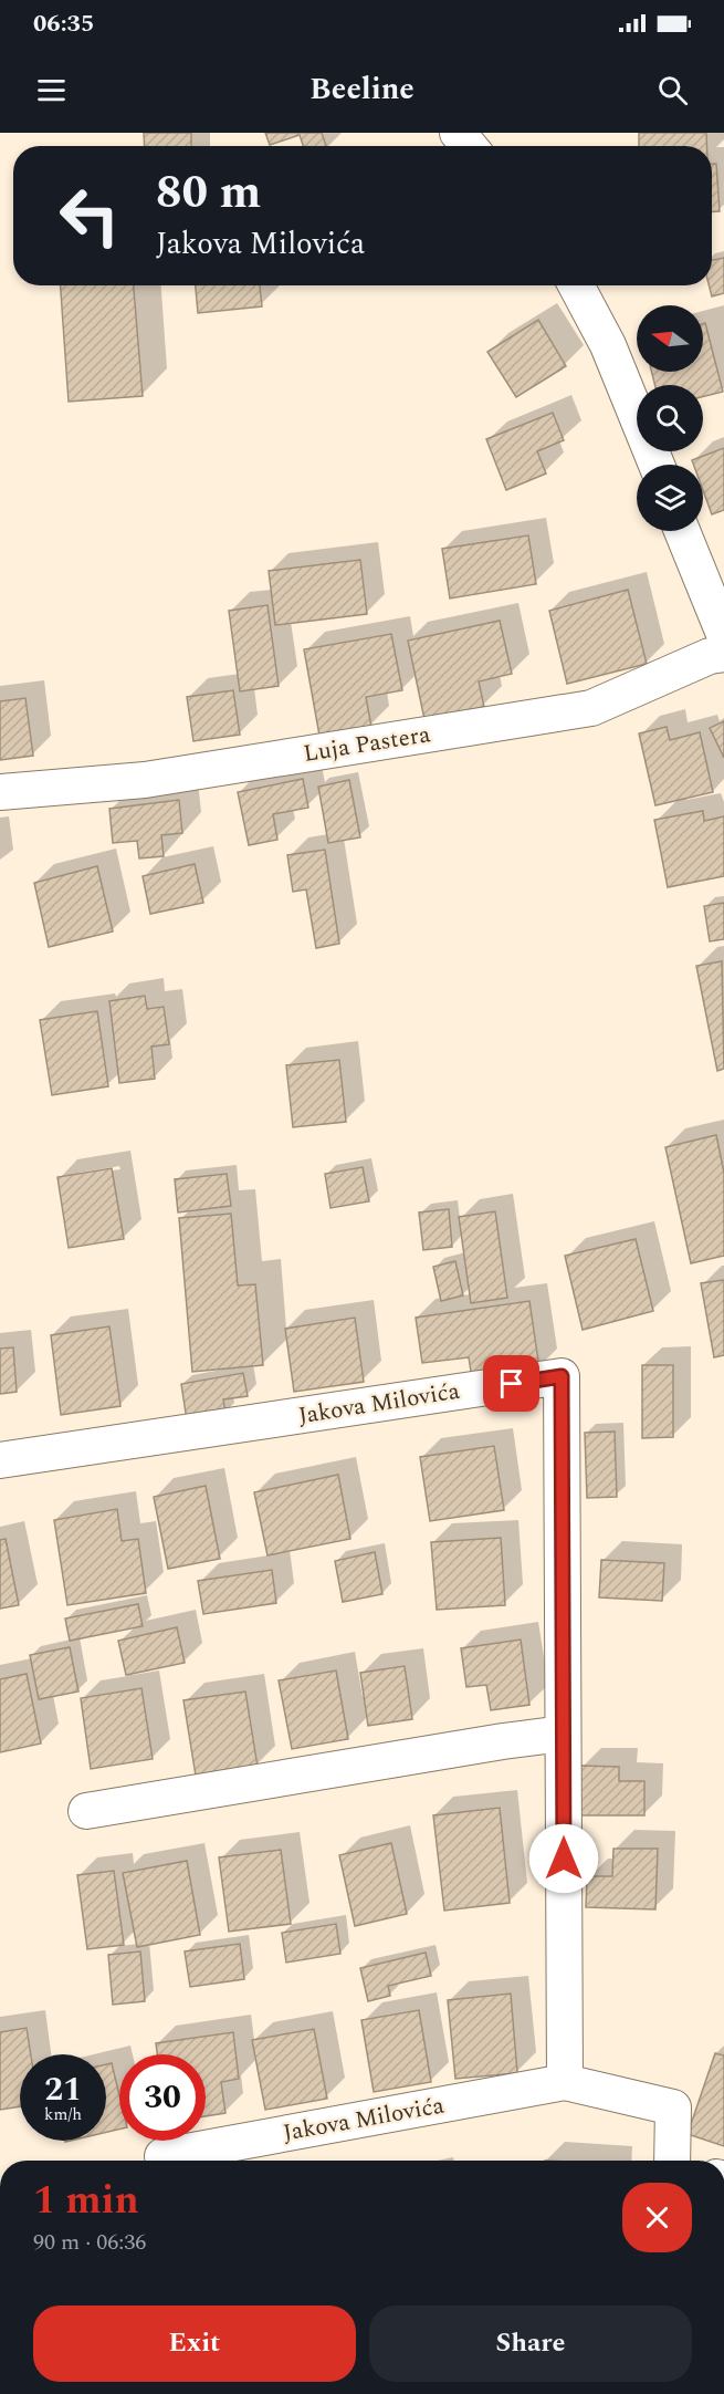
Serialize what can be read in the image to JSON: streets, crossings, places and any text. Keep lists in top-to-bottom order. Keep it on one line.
{"streets":{"street":["Luja Pastera","Jakova Milovića"]},"north":"left","page":{"status":"06:35","header":"Beeline","turn":["80 m","Jakova Milovića"],"speed":"21 km/h","limit":"30","heading":["1 min","90 m · 06:36"],"buttons":["Exit","Share"]}}
